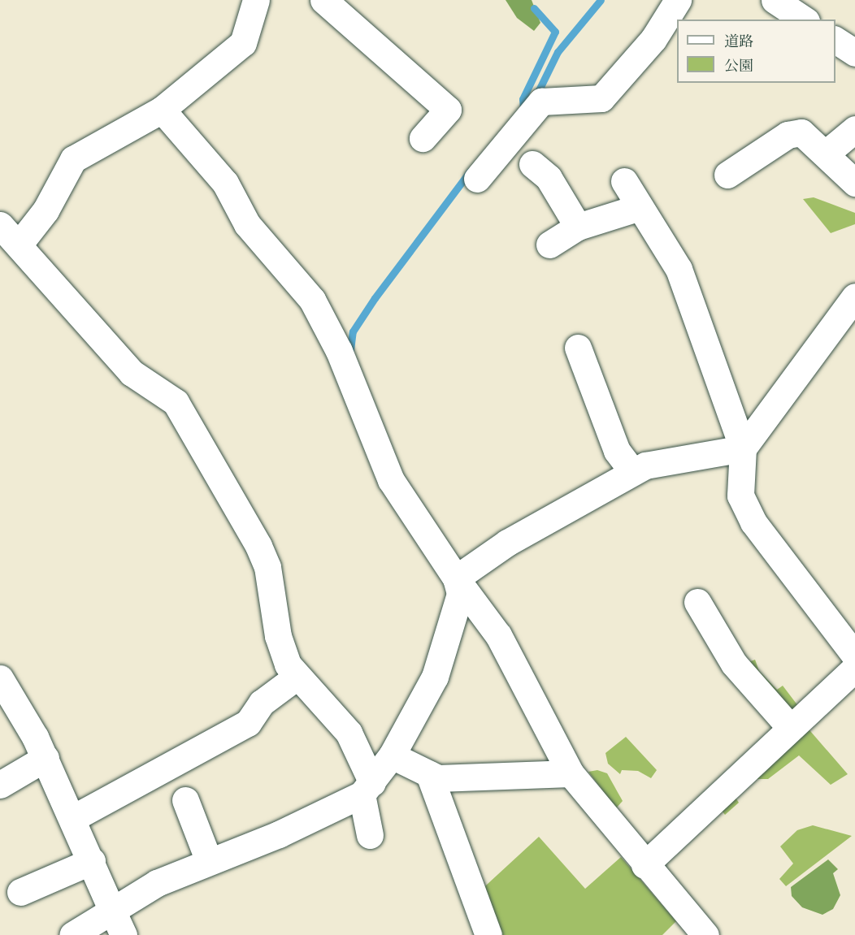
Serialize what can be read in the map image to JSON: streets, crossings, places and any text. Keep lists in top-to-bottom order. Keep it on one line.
{"legend":["道路","公園"]}
